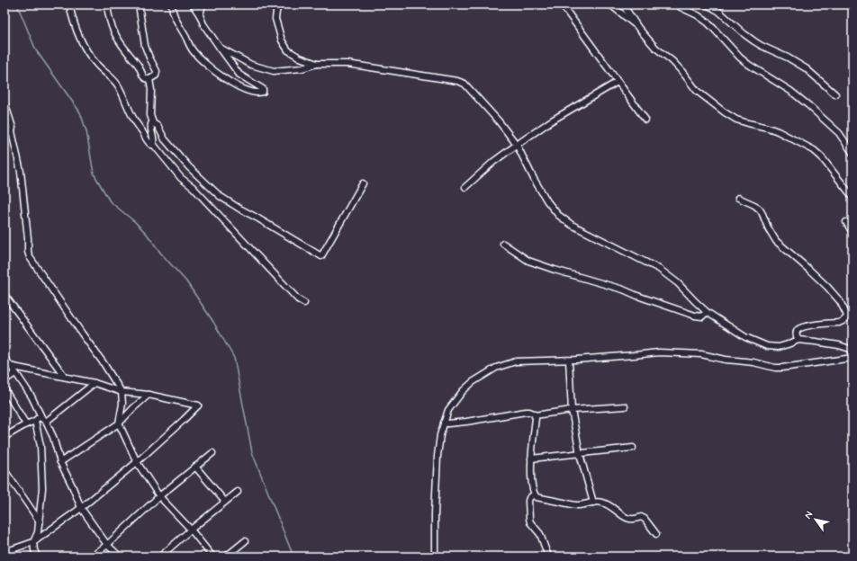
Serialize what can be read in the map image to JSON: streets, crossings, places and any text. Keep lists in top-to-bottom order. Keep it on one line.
{"north":"top left"}
